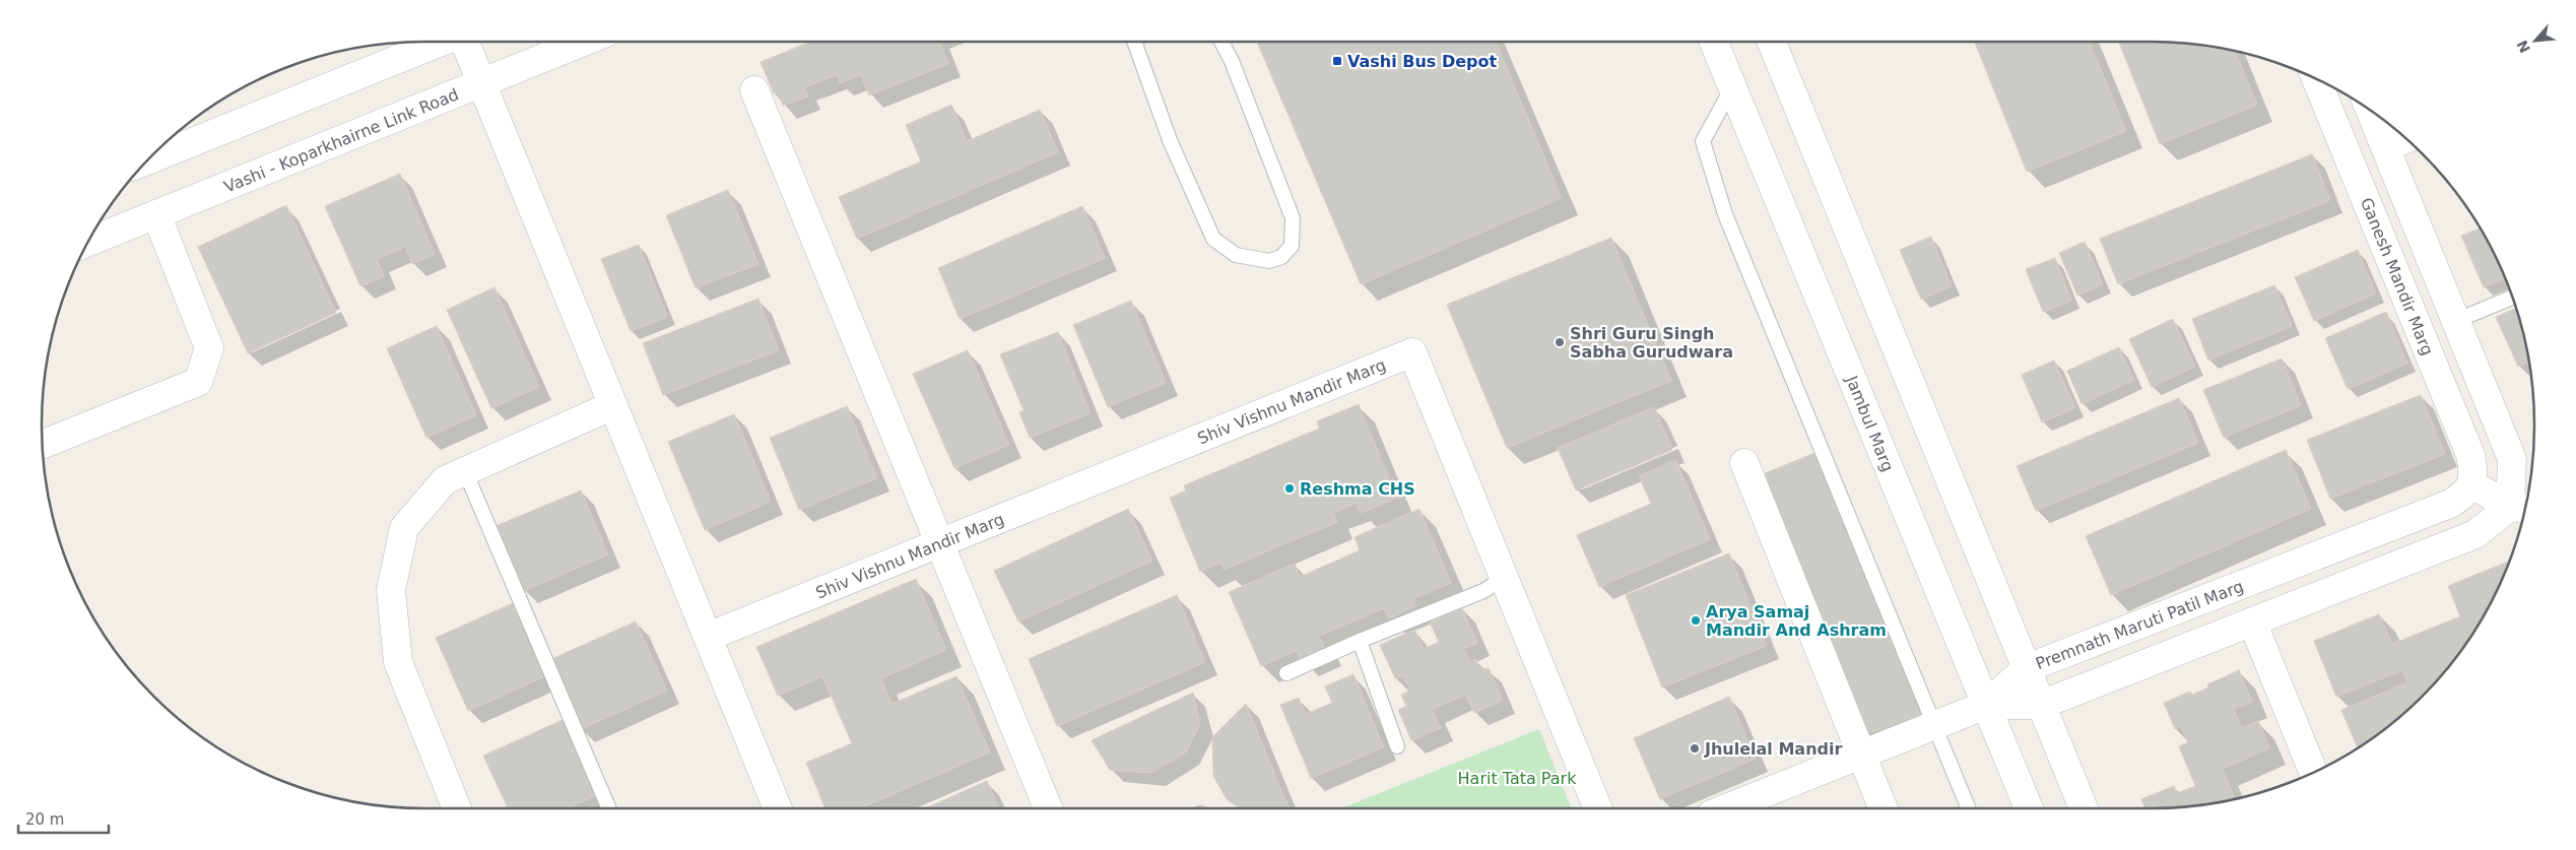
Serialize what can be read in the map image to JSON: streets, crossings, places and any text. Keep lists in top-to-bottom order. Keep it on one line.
{"streets":{"street":["Vashi - Koparkhairne Link Road","Ganesh Mandir Marg","Shiv Vishnu Mandir Marg","Jambul Marg","Premnath Maruti Patil Marg"]},"crossings":[["Ganesh Mandir Marg","Premnath Maruti Patil Marg"],["Jambul Marg","Premnath Maruti Patil Marg"]],"parks":["Harit Tata Park"],"places":{"transit":["Vashi Bus Depot"],"other":["Shri Guru Singh Sabha Gurudwara","Reshma CHS","Arya Samaj Mandir And Ashram","Jhulelal Mandir"]},"scale_bar":"20 m","north":"bottom left"}
